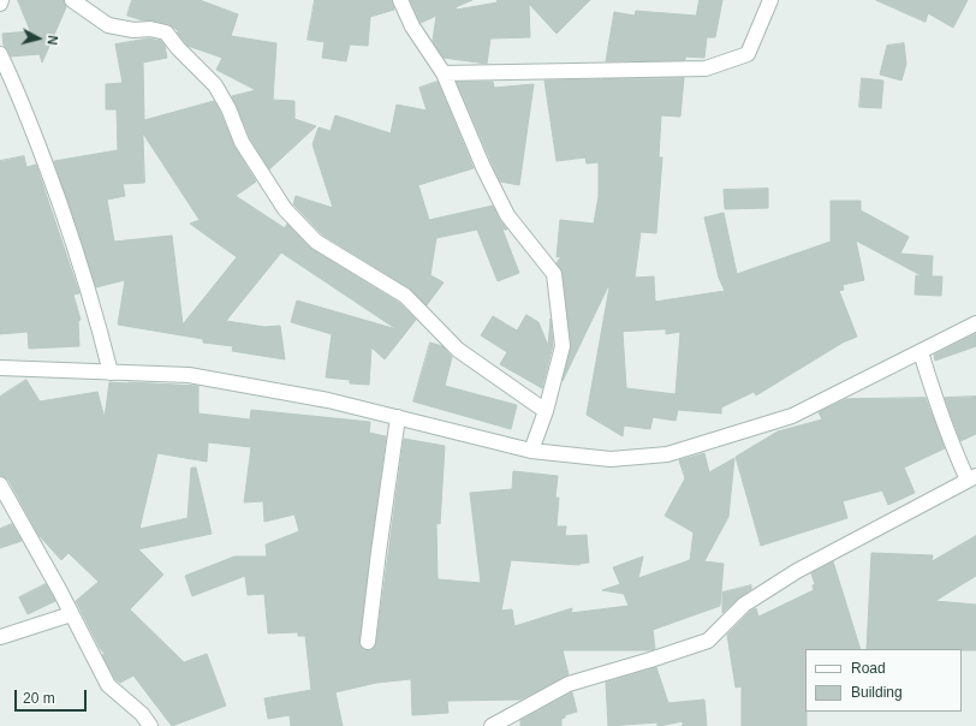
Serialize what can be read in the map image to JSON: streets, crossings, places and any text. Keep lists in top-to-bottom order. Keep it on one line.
{"legend":["Road","Building"],"scale_bar":"20 m","north":"right"}
